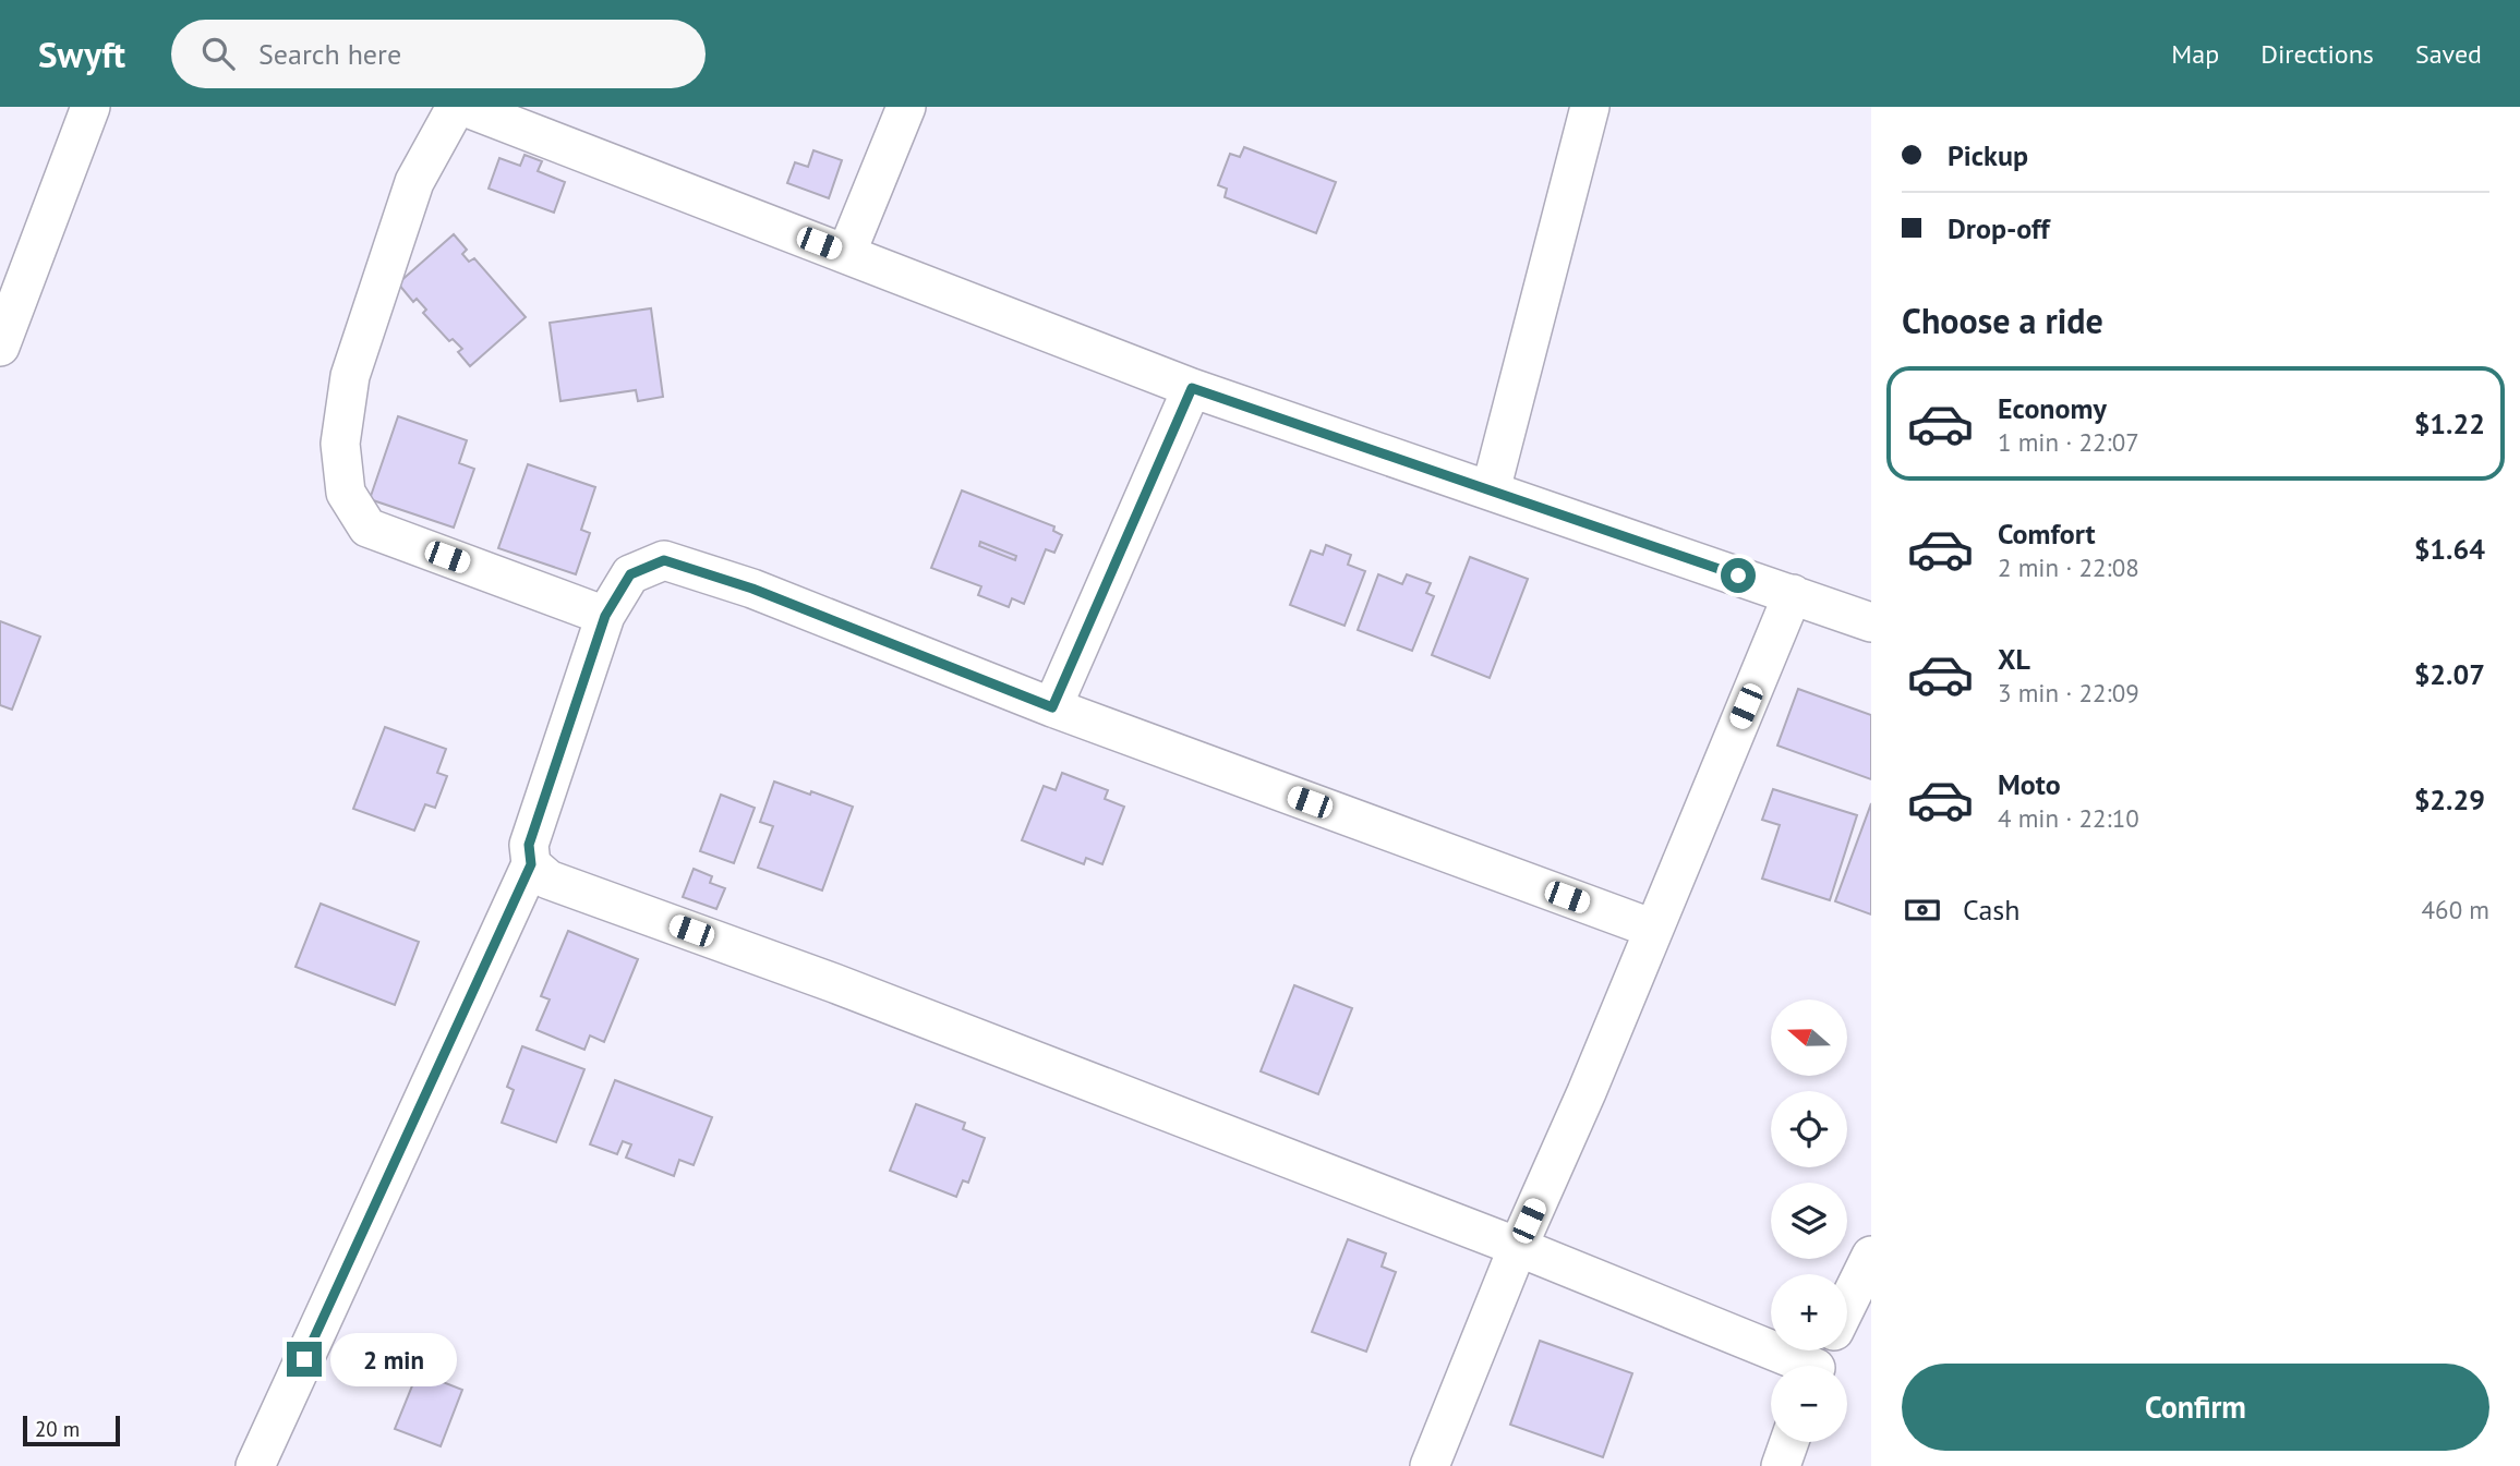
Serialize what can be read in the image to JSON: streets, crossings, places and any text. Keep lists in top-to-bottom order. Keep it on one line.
{"scale_bar":"20 m","north":"left","page":{"header":"Swyft","search":"Search here","nav":["Map","Directions","Saved"],"banner":["Pickup","Drop-off"],"heading":"Choose a ride","list":[{"name":"Economy","note":"1 min · 22:07","value":"$1.22"},{"name":"Comfort","note":"2 min · 22:08","value":"$1.64"},{"name":"XL","note":"3 min · 22:09","value":"$2.07"},{"name":"Moto","note":"4 min · 22:10","value":"$2.29"}],"pay":["Cash","460 m"],"map_buttons":["+","−"],"bubble":"2 min","buttons":"Confirm","scale":"20 m"}}
